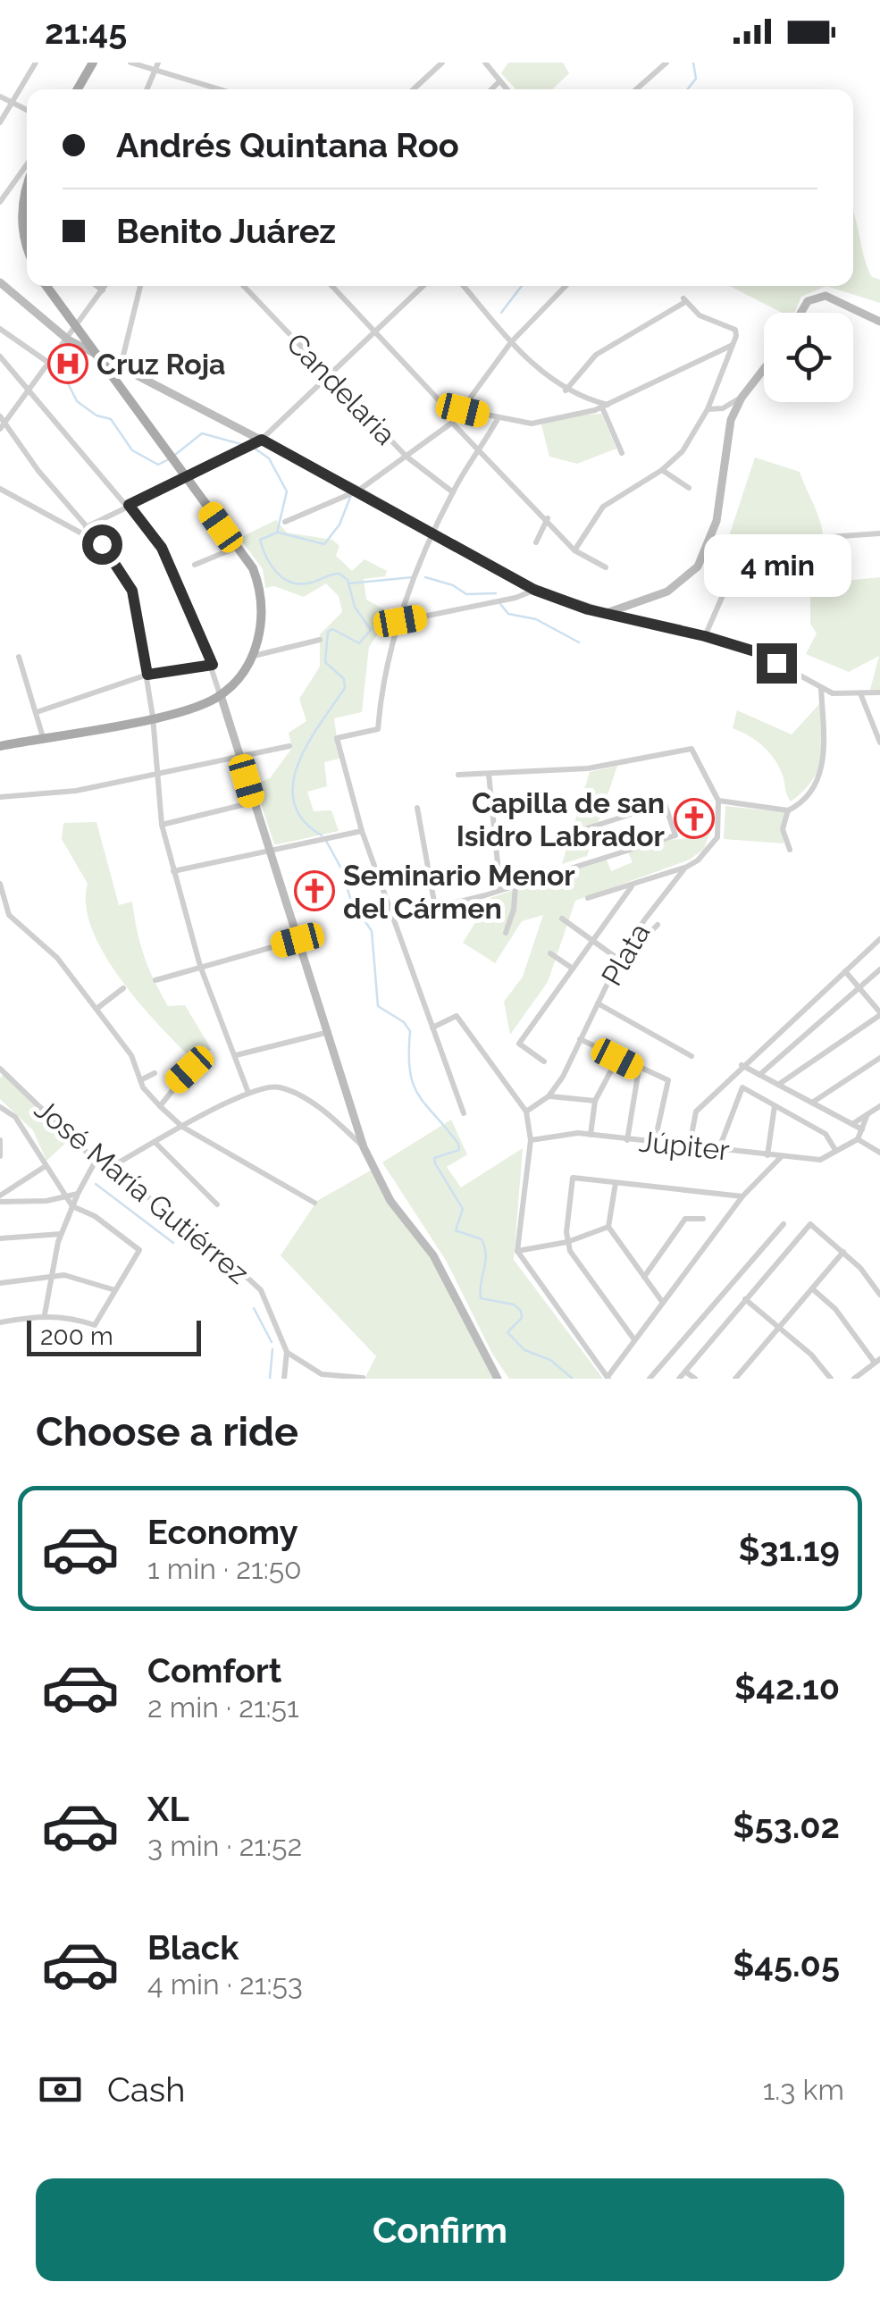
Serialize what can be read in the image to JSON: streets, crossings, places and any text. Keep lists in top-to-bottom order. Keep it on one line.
{"streets":{"street":["Candelaria","Plata","Júpiter","José María Gutiérrez"]},"places":{"hospital":["Cruz Roja"],"church":["Capilla de san Isidro Labrador","Seminario Menor del Cármen"]},"scale_bar":"200 m","page":{"status":"21:45","banner":["Andrés Quintana Roo","Benito Juárez"],"bubble":"4 min","scale":"200 m","heading":"Choose a ride","list":[{"name":"Economy","note":"1 min · 21:50","value":"$31.19"},{"name":"Comfort","note":"2 min · 21:51","value":"$42.10"},{"name":"XL","note":"3 min · 21:52","value":"$53.02"},{"name":"Black","note":"4 min · 21:53","value":"$45.05"}],"pay":["Cash","1.3 km"],"buttons":"Confirm"}}
